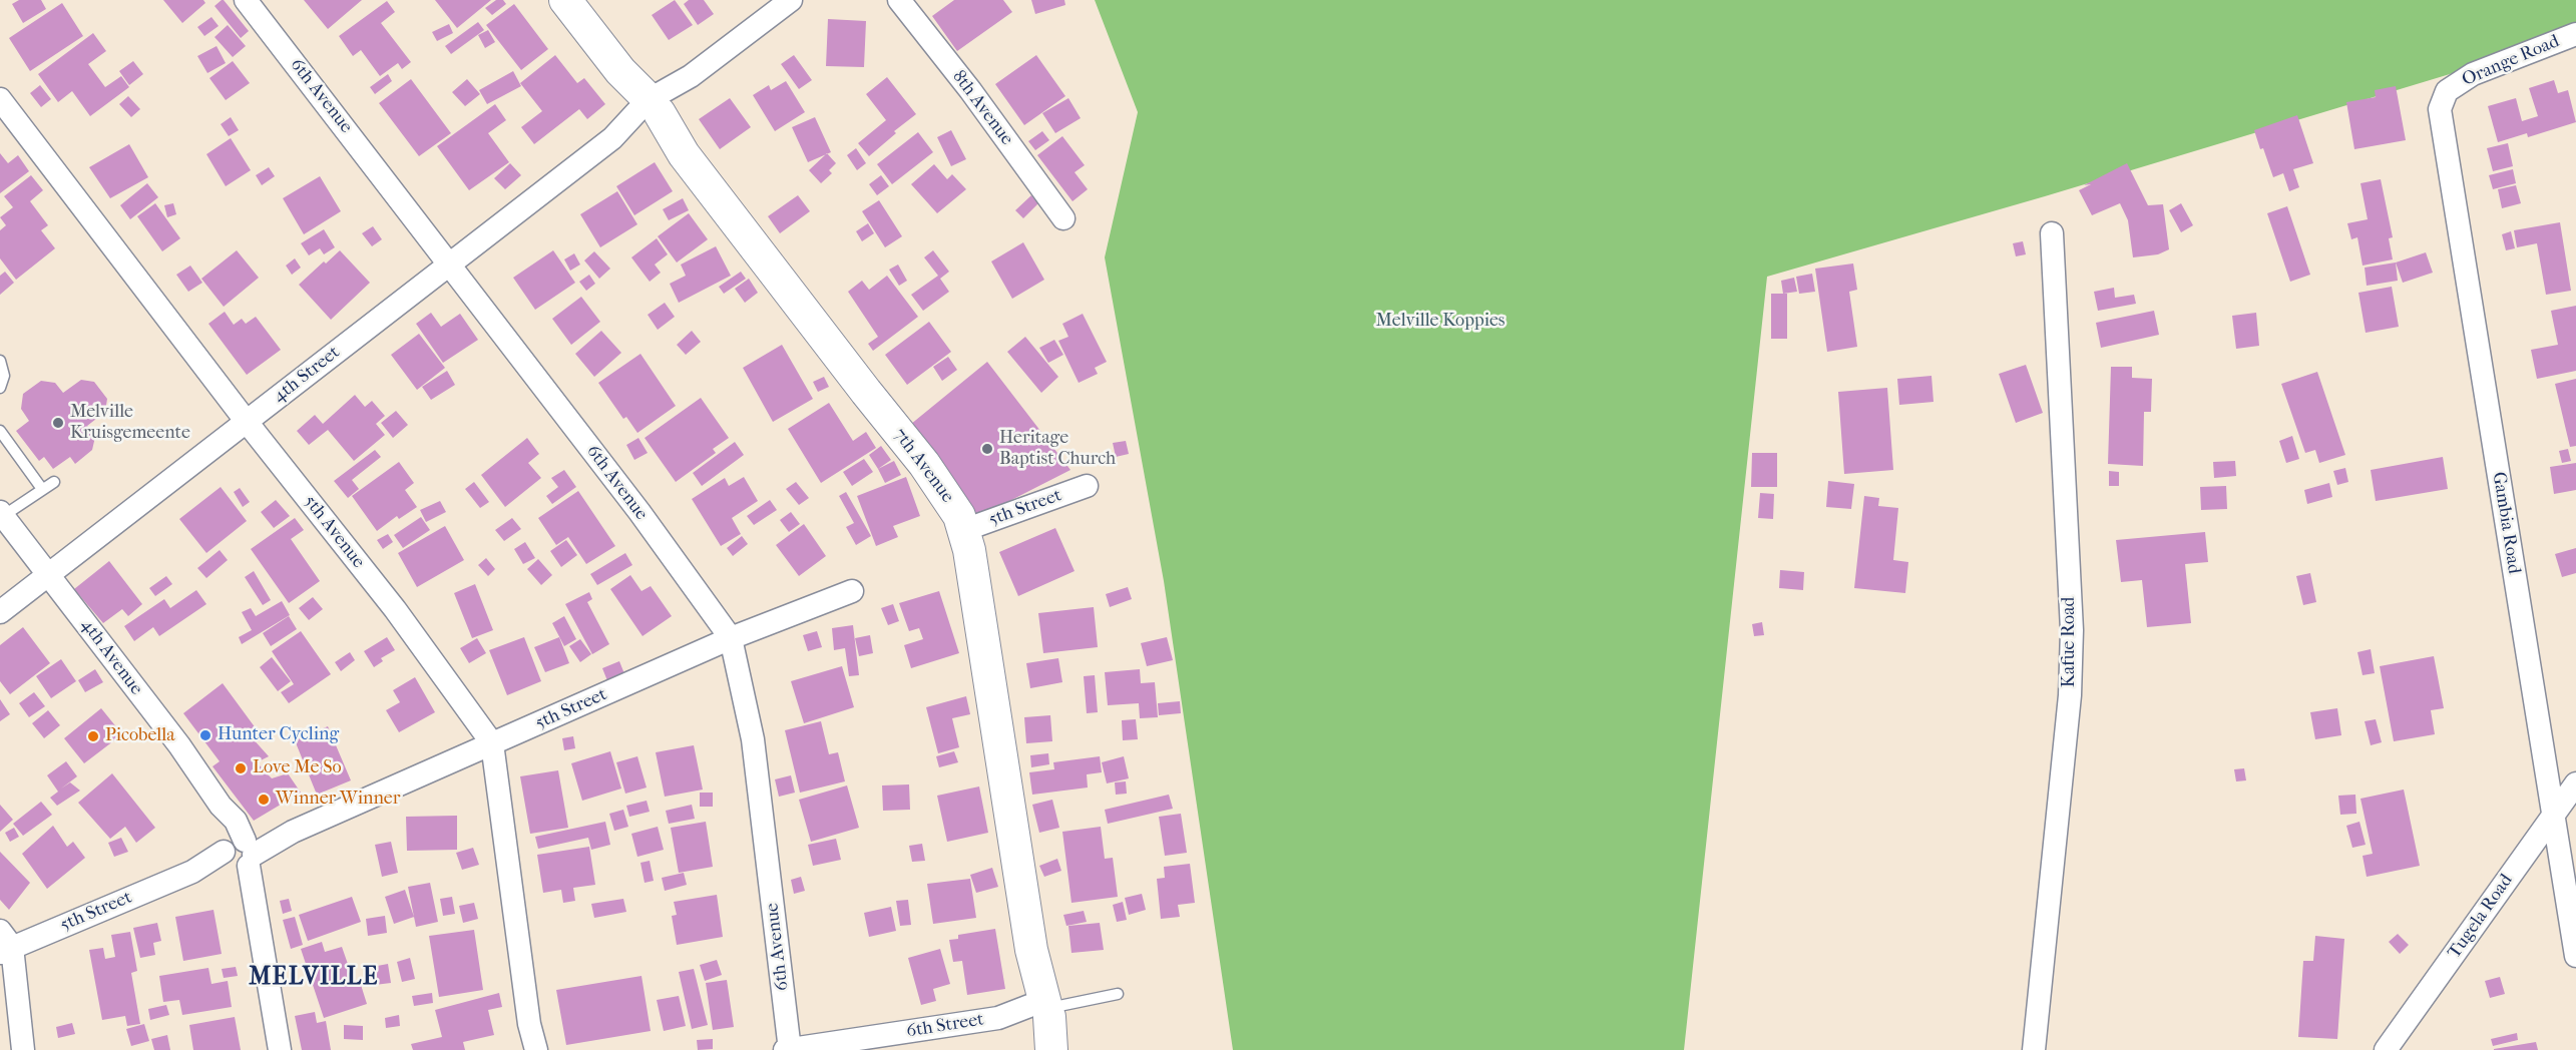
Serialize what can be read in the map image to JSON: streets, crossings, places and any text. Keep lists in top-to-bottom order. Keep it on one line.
{"streets":{"street":["Orange Road","6th Avenue","8th Avenue","4th Street","7th Avenue","5th Street","Gambia Road","5th Avenue","Kafue Road","4th Avenue","Tugela Road","6th Street"]},"crossings":[["Orange Road","Gambia Road"],["6th Avenue","4th Street"],["6th Avenue","5th Street"],["6th Avenue","6th Street"],["4th Street","7th Avenue"],["4th Street","5th Avenue"],["4th Street","4th Avenue"],["7th Avenue","5th Street"],["7th Avenue","6th Street"],["5th Street","5th Avenue"],["5th Street","4th Avenue"],["Gambia Road","Tugela Road"]],"districts":["MELVILLE"],"parks":["Melville Koppies"],"places":["Melville Kruisgemeente","Heritage Baptist Church","Hunter Cycling","Picobella","Love Me So","Winner Winner"]}
